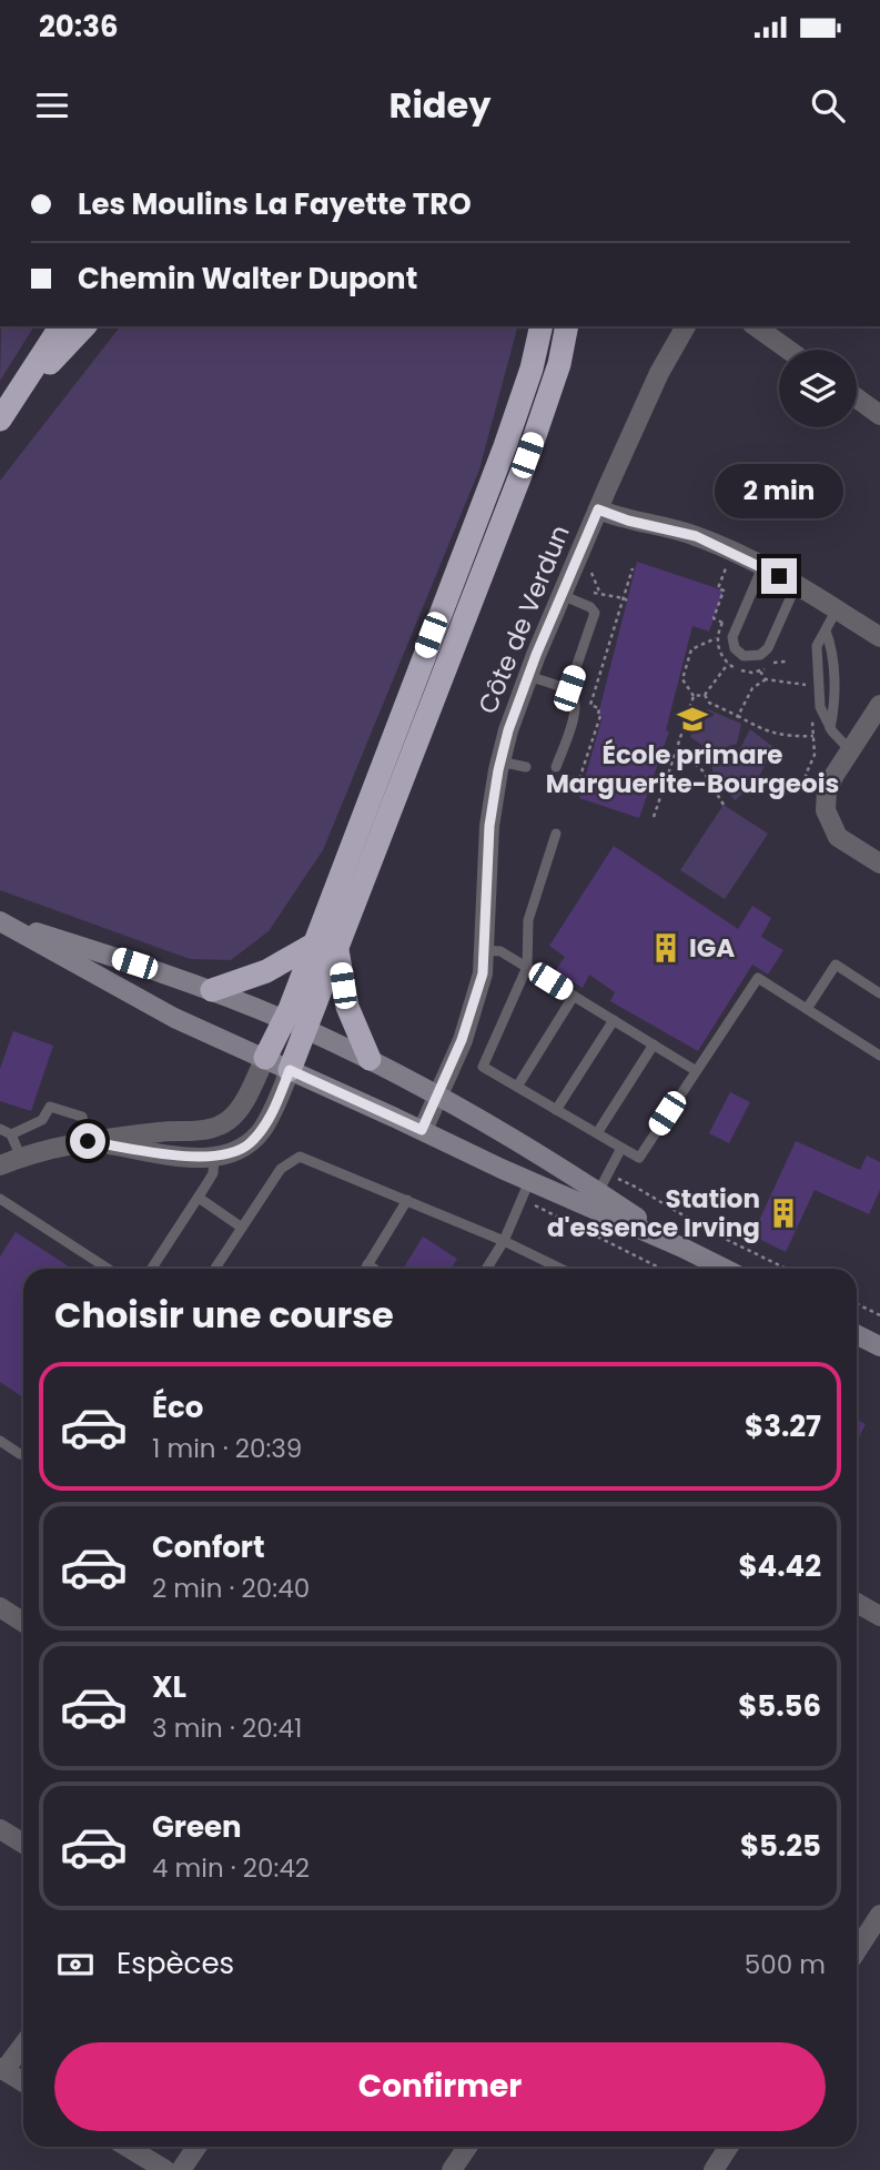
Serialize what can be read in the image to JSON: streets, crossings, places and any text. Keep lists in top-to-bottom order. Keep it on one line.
{"streets":{"street":["Côte de Verdun"]},"places":{"school or university":["École primare Marguerite-Bourgeois"],"building":["IGA","Station d'essence Irving"]},"page":{"status":"20:36","header":"Ridey","banner":["Les Moulins La Fayette TRO","Chemin Walter Dupont"],"bubble":"2 min","heading":"Choisir une course","list":[{"name":"Éco","note":"1 min · 20:39","value":"$3.27"},{"name":"Confort","note":"2 min · 20:40","value":"$4.42"},{"name":"XL","note":"3 min · 20:41","value":"$5.56"},{"name":"Green","note":"4 min · 20:42","value":"$5.25"}],"pay":["Espèces","500 m"],"buttons":"Confirmer"}}
